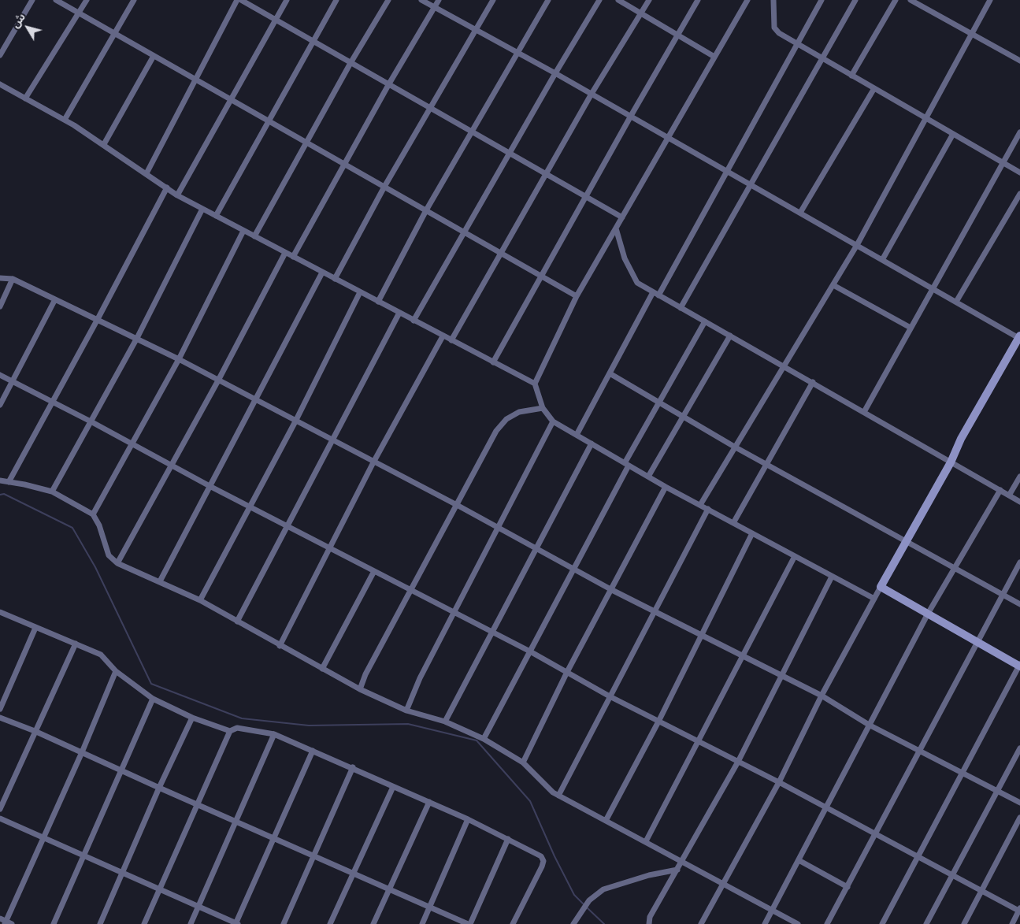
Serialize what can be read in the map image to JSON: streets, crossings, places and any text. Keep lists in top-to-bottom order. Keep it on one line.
{"north":"top left"}
